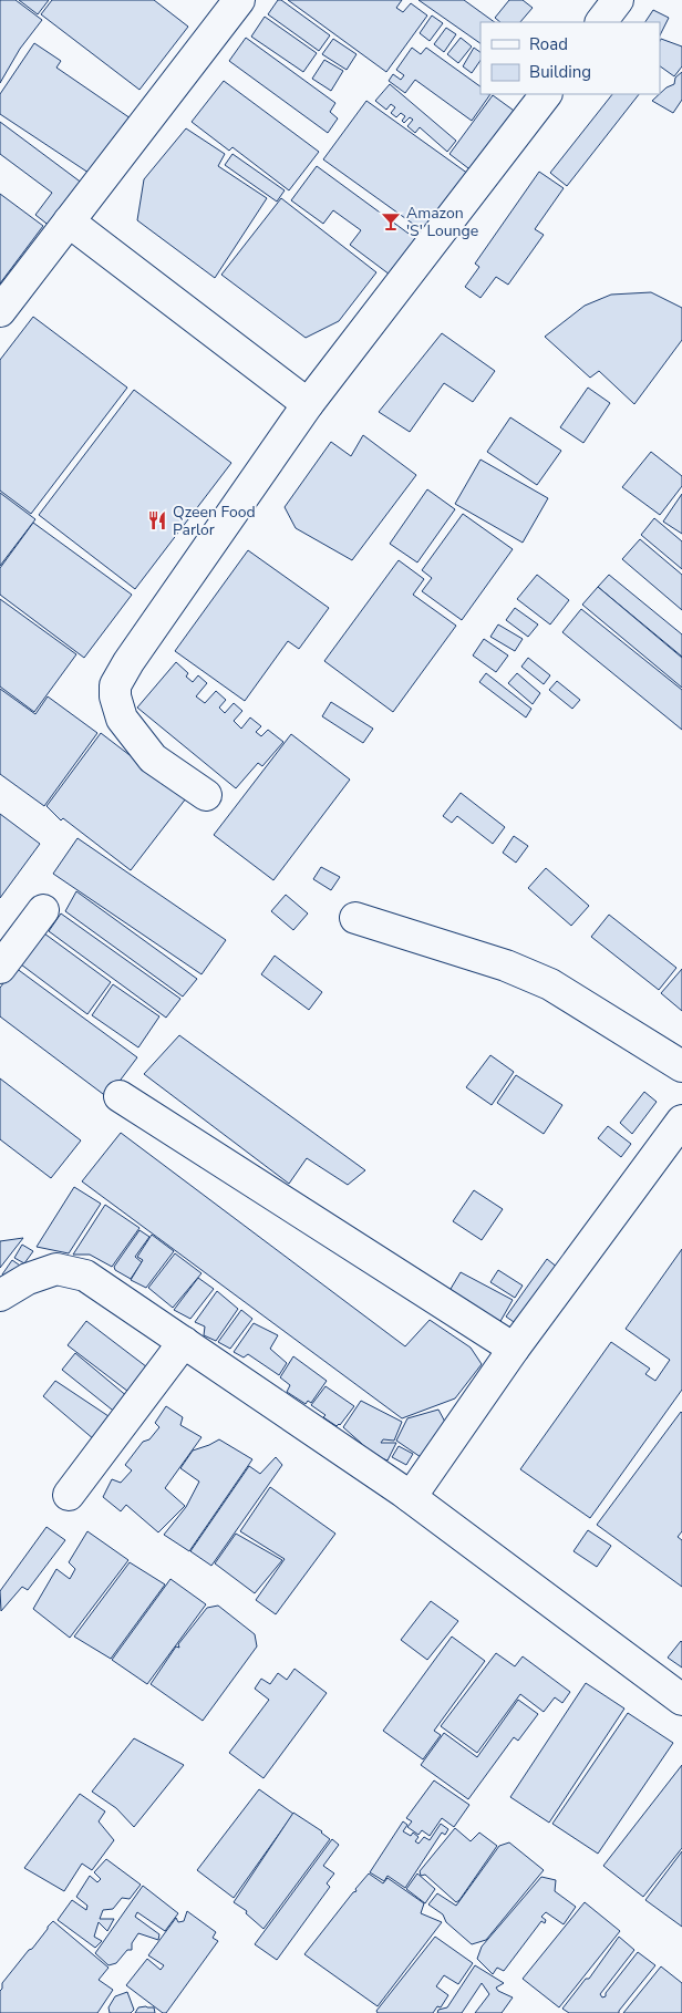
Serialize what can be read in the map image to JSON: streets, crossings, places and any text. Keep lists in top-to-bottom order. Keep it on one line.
{"places":{"bar":["Amazon 'S' Lounge"],"restaurant":["Qzeen Food Parlor"]},"legend":["Road","Building"]}
